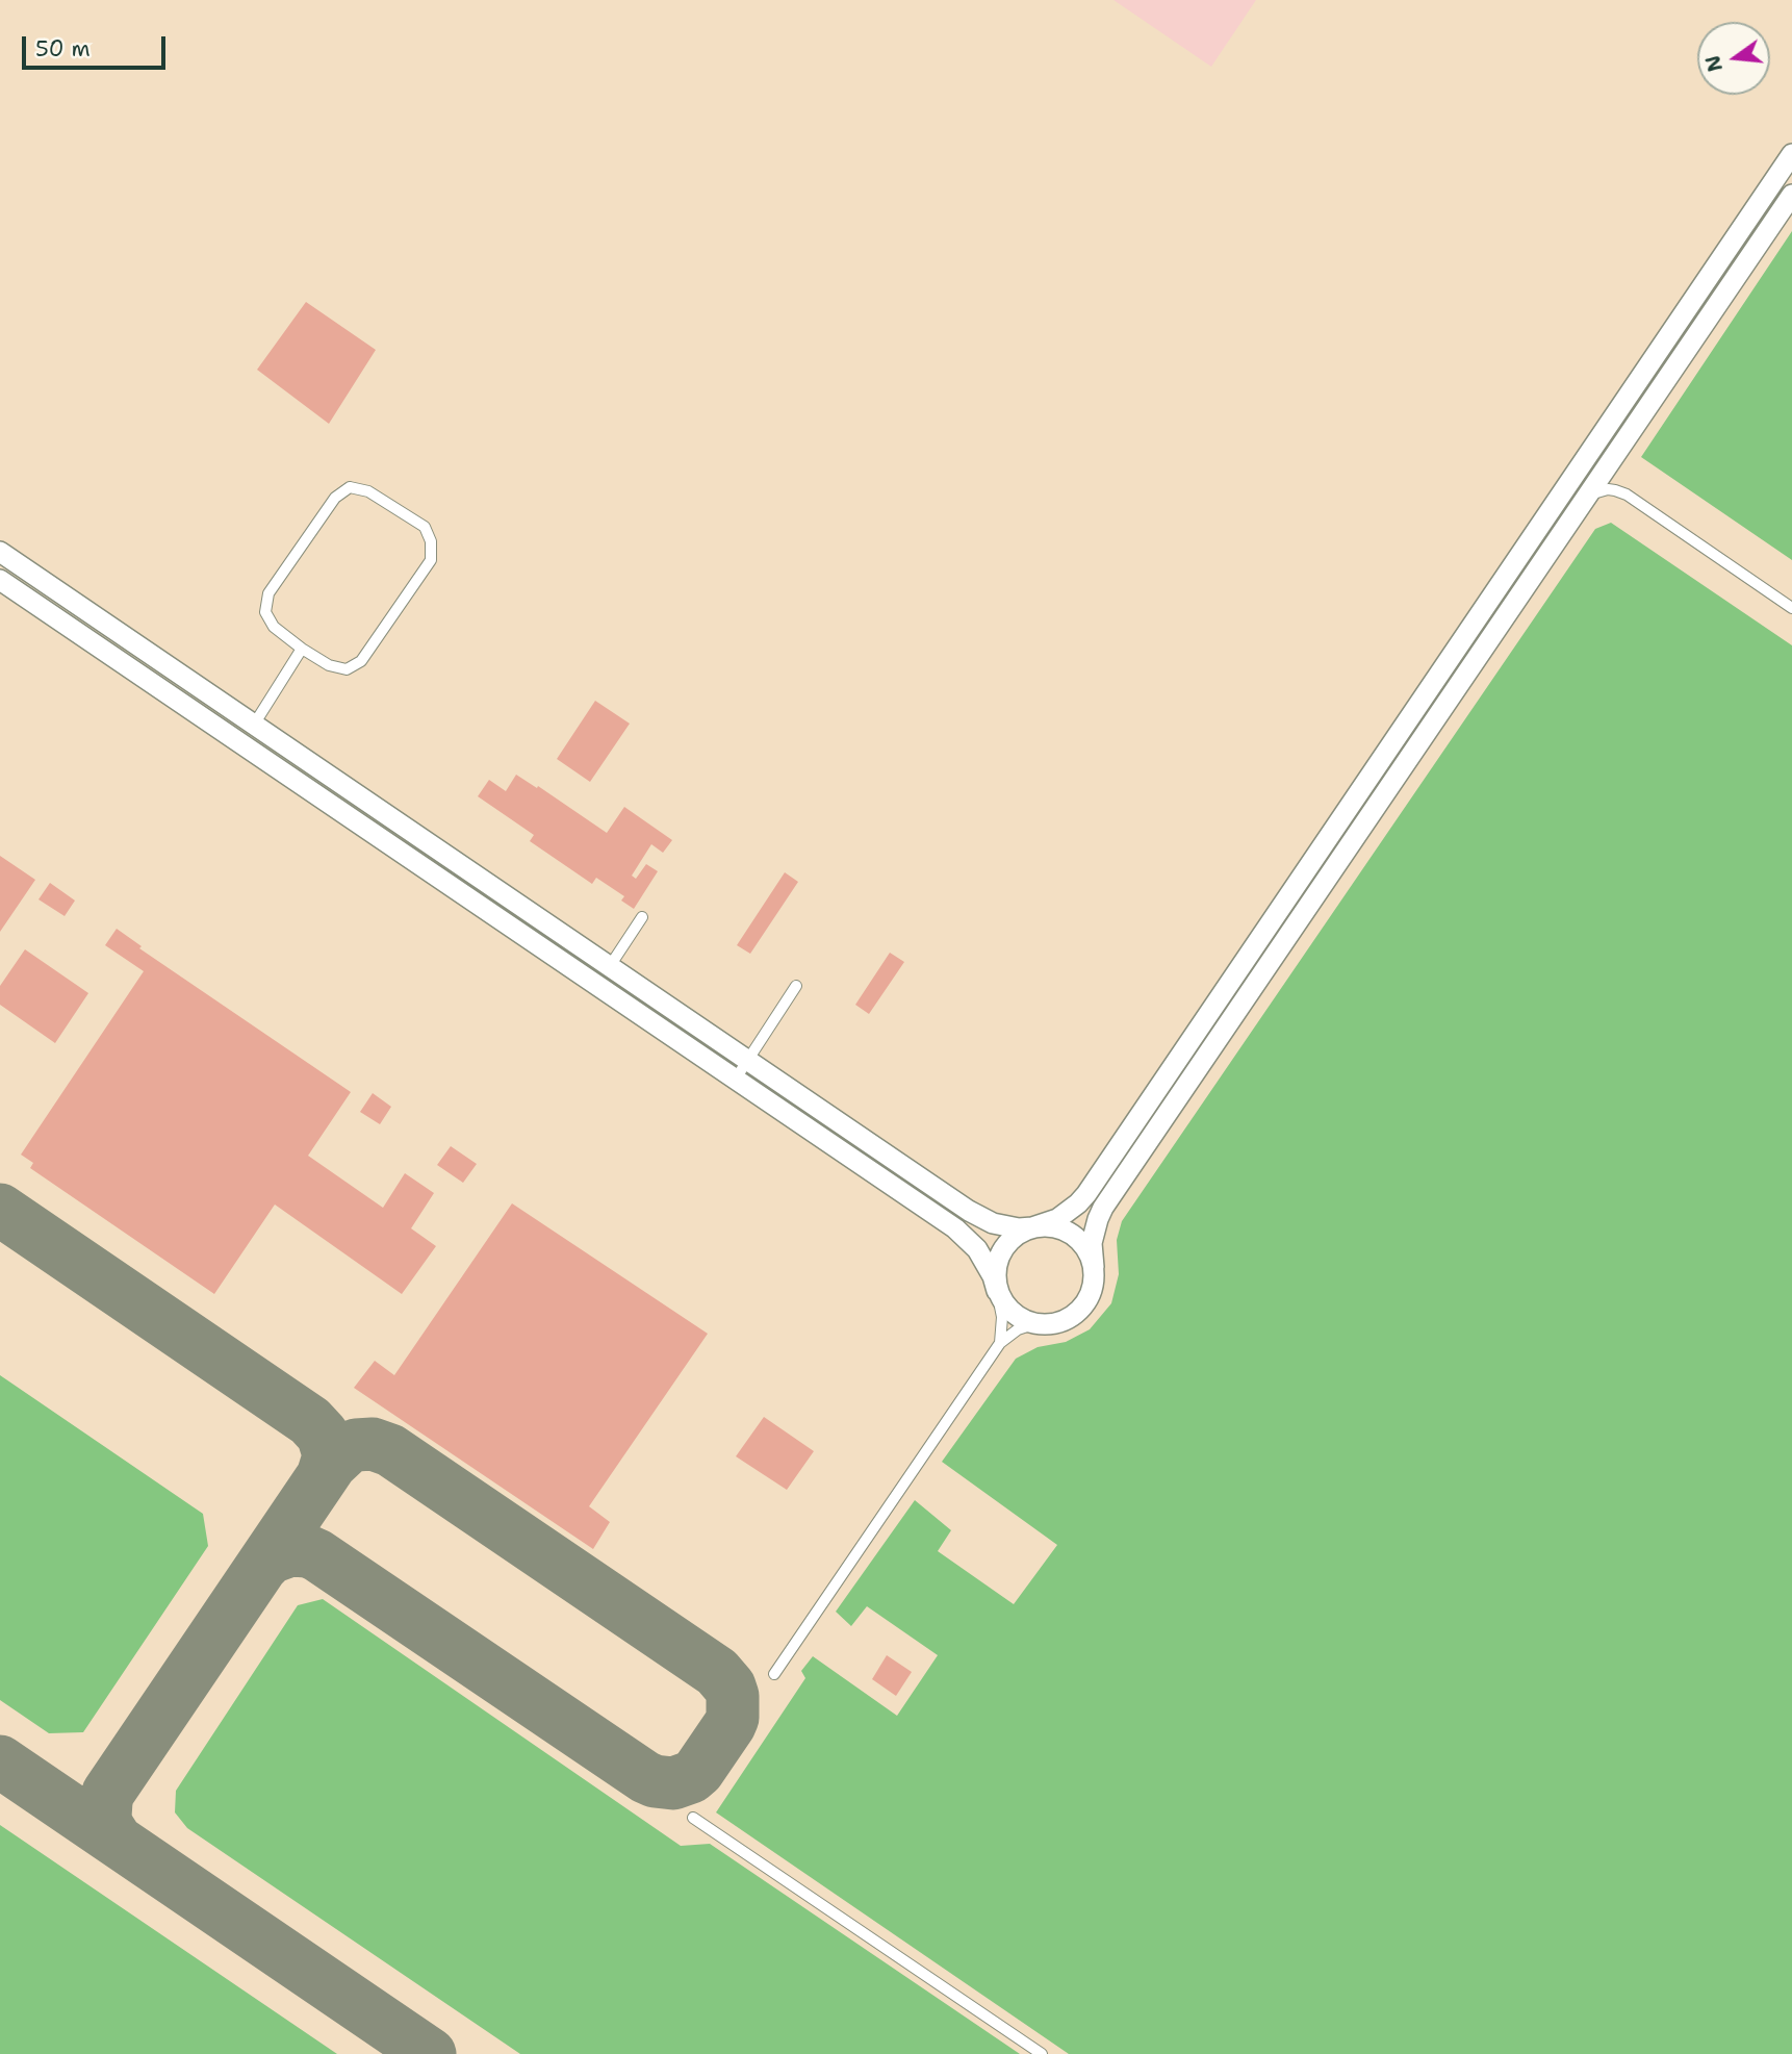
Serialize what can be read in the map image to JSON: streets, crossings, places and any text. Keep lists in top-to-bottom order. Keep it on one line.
{"scale_bar":"50 m","north":"left"}
